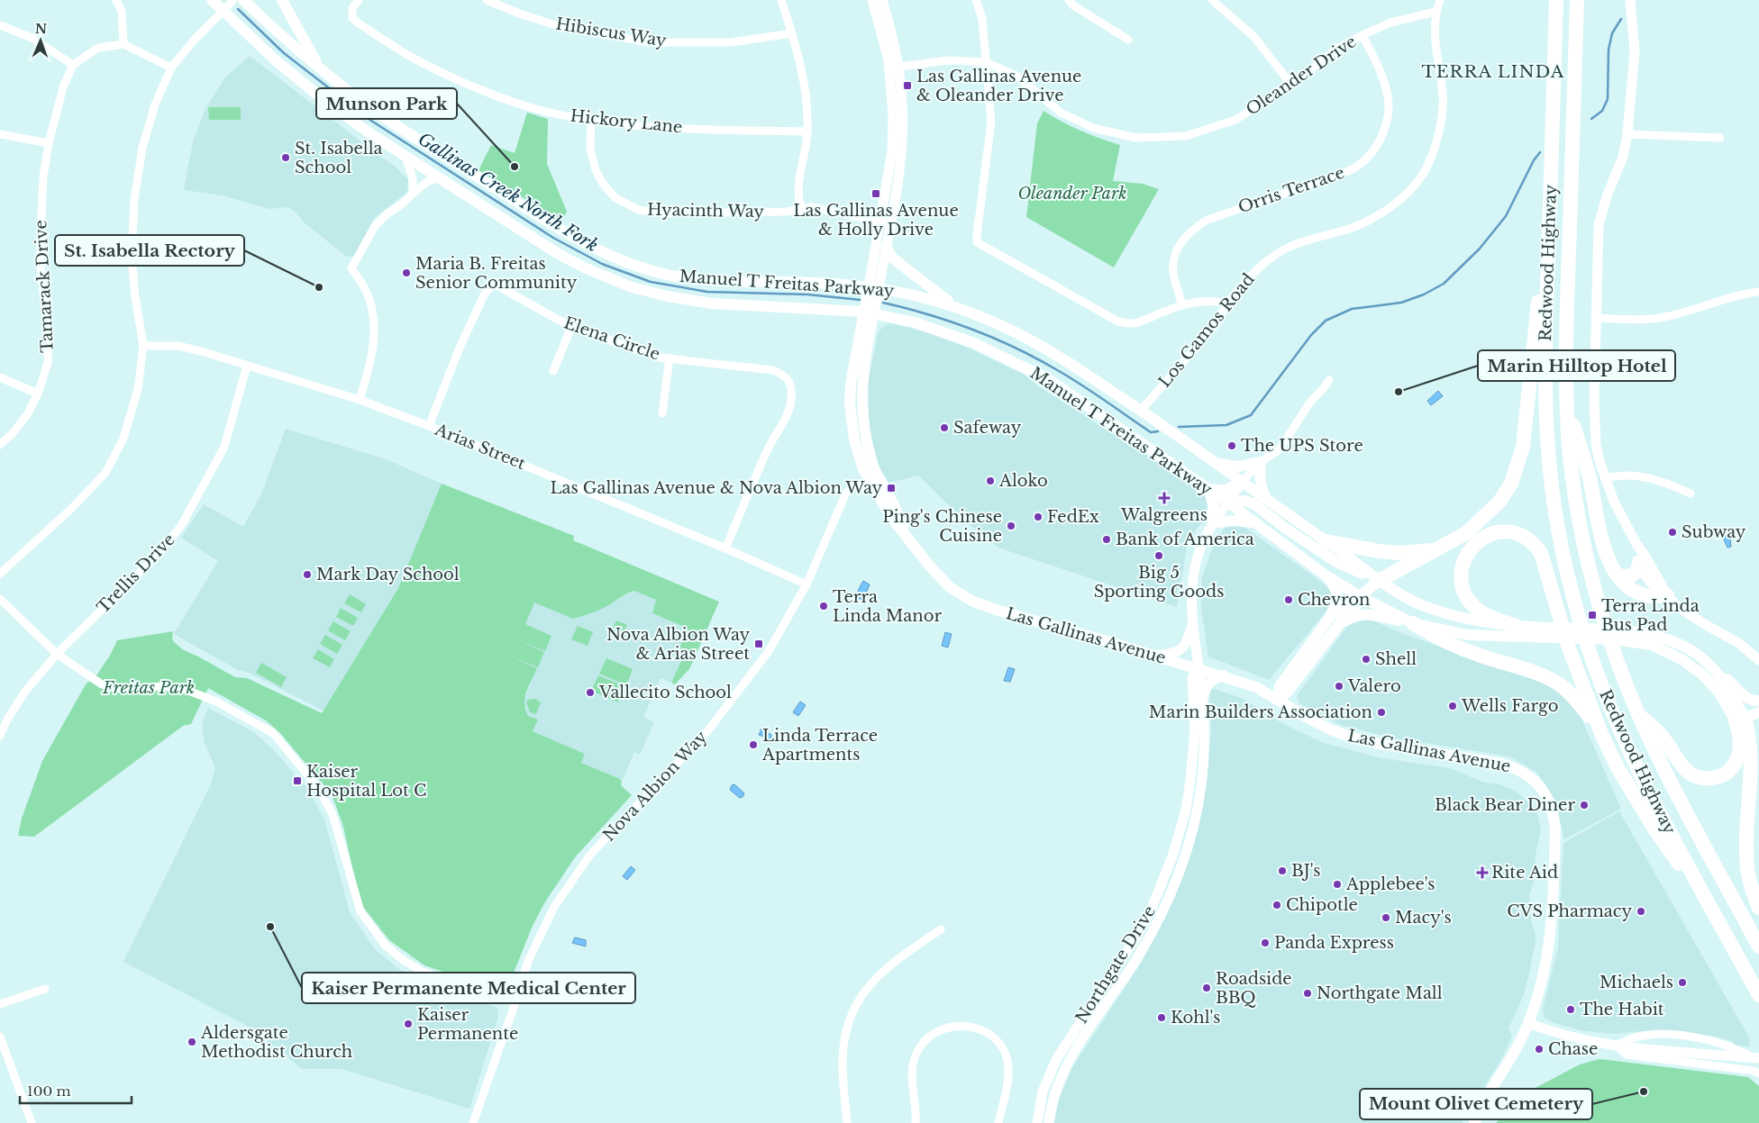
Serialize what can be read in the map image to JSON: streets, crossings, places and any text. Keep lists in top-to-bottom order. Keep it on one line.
{"streets":{"highway":["Redwood Highway"],"main road":["Manuel T Freitas Parkway","Las Gallinas Avenue"],"street":["Hibiscus Way","Oleander Drive","Hickory Lane","Orris Terrace","Hyacinth Way","Tamarack Drive","Los Gamos Road","Elena Circle","Arias Street","Trellis Drive","Nova Albion Way","Northgate Drive"]},"crossings":[["Oleander Drive","Orris Terrace"],["Oleander Drive","Los Gamos Road"],["Oleander Drive","Las Gallinas Avenue"],["Hickory Lane","Hyacinth Way"],["Hyacinth Way","Las Gallinas Avenue"],["Manuel T Freitas Parkway","Los Gamos Road"],["Manuel T Freitas Parkway","Las Gallinas Avenue"],["Manuel T Freitas Parkway","Northgate Drive"],["Elena Circle","Arias Street"],["Arias Street","Trellis Drive"],["Arias Street","Nova Albion Way"],["Las Gallinas Avenue","Nova Albion Way"],["Las Gallinas Avenue","Northgate Drive"]],"districts":["TERRA LINDA"],"water":["Gallinas Creek North Fork"],"parks":["Oleander Park","Freitas Park"],"places":{"transit":["Las Gallinas Avenue & Oleander Drive","Las Gallinas Avenue & Holly Drive","Las Gallinas Avenue & Nova Albion Way","Terra Linda Bus Pad","Nova Albion Way & Arias Street","Kaiser Hospital Lot C"],"other":["St. Isabella School","Munson Park","Maria B. Freitas Senior Community","St. Isabella Rectory","Marin Hilltop Hotel","Safeway","The UPS Store","Aloko","FedEx","Ping's Chinese Cuisine","Subway","Bank of America","Big 5 Sporting Goods","Mark Day School","Chevron","Terra Linda Manor","Shell","Valero","Vallecito School","Wells Fargo","Marin Builders Association","Linda Terrace Apartments","Black Bear Diner","BJ's","Applebee's","Chipotle","CVS Pharmacy","Macy's","Kaiser Permanente Medical Center","Panda Express","Michaels","Roadside BBQ","Northgate Mall","The Habit","Kohl's","Kaiser Permanente","Aldersgate Methodist Church","Chase","Mount Olivet Cemetery"],"health":["Walgreens","Rite Aid"]},"scale_bar":"100 m","north":"top"}
